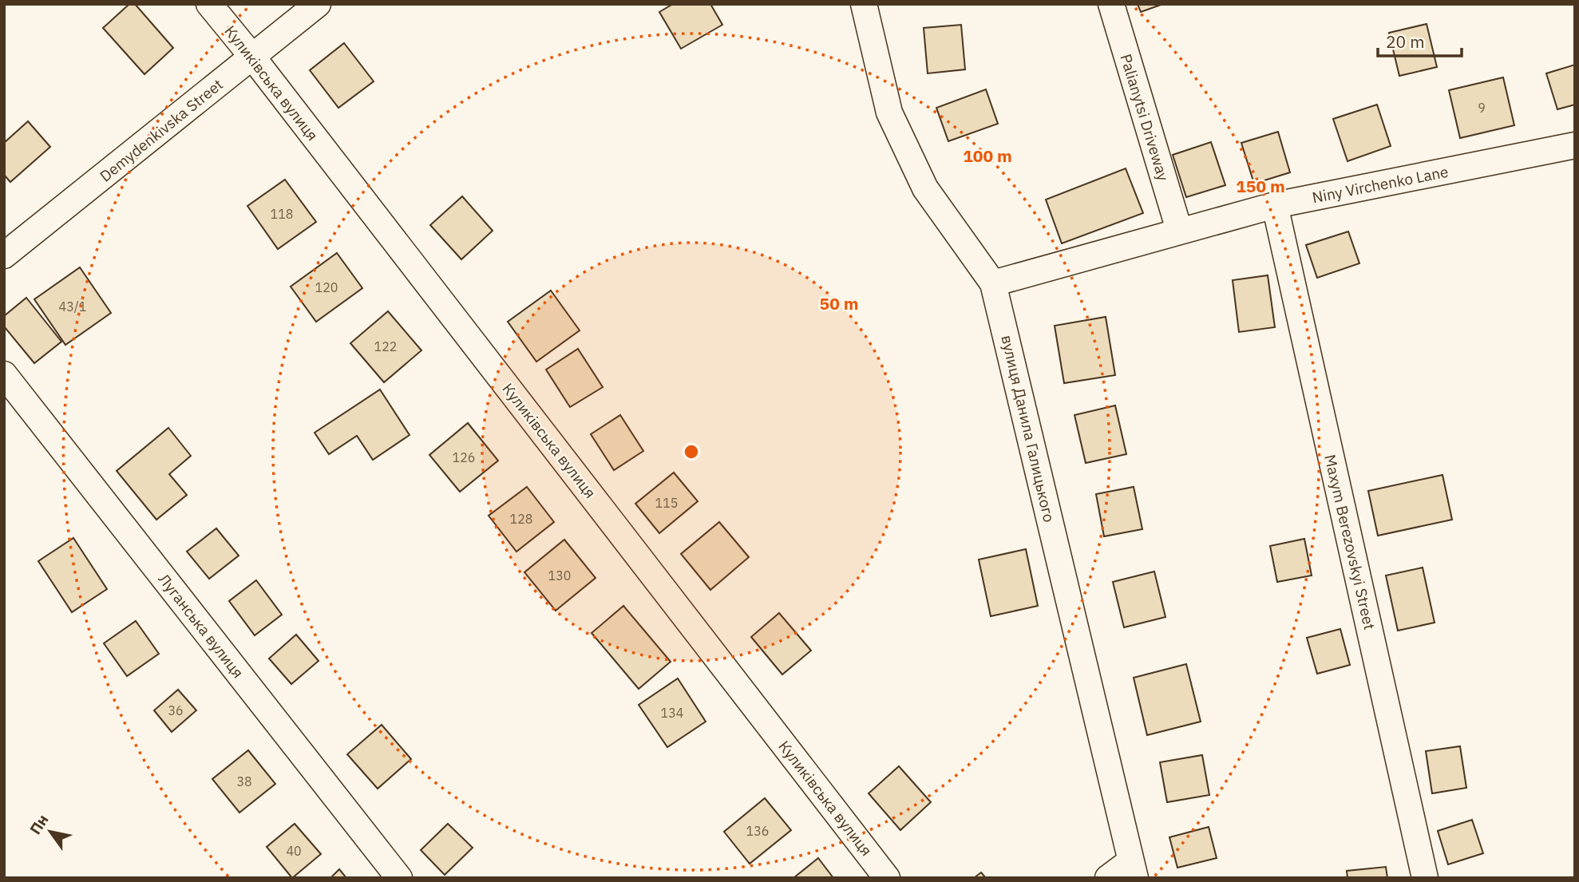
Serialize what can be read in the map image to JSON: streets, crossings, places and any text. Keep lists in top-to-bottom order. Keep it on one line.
{"streets":{"street":["Куликівська вулиця","Palianytsi Driveway","Demydenkivska Street","Niny Virchenko Lane","вулиця Данила Галицького","Maxym Berezovskyi Street","Луганська вулиця"]},"crossings":[["Куликівська вулиця","Demydenkivska Street"],["Palianytsi Driveway","Niny Virchenko Lane"],["Niny Virchenko Lane","вулиця Данила Галицького"],["Niny Virchenko Lane","Maxym Berezovskyi Street"]],"house_numbers":["9","118","120","43/1","122","126","115","128","130","36","134","38","136","40"],"scale_bar":"20 m","north":"top left","rings":["100 m","150 m","50 m"]}
